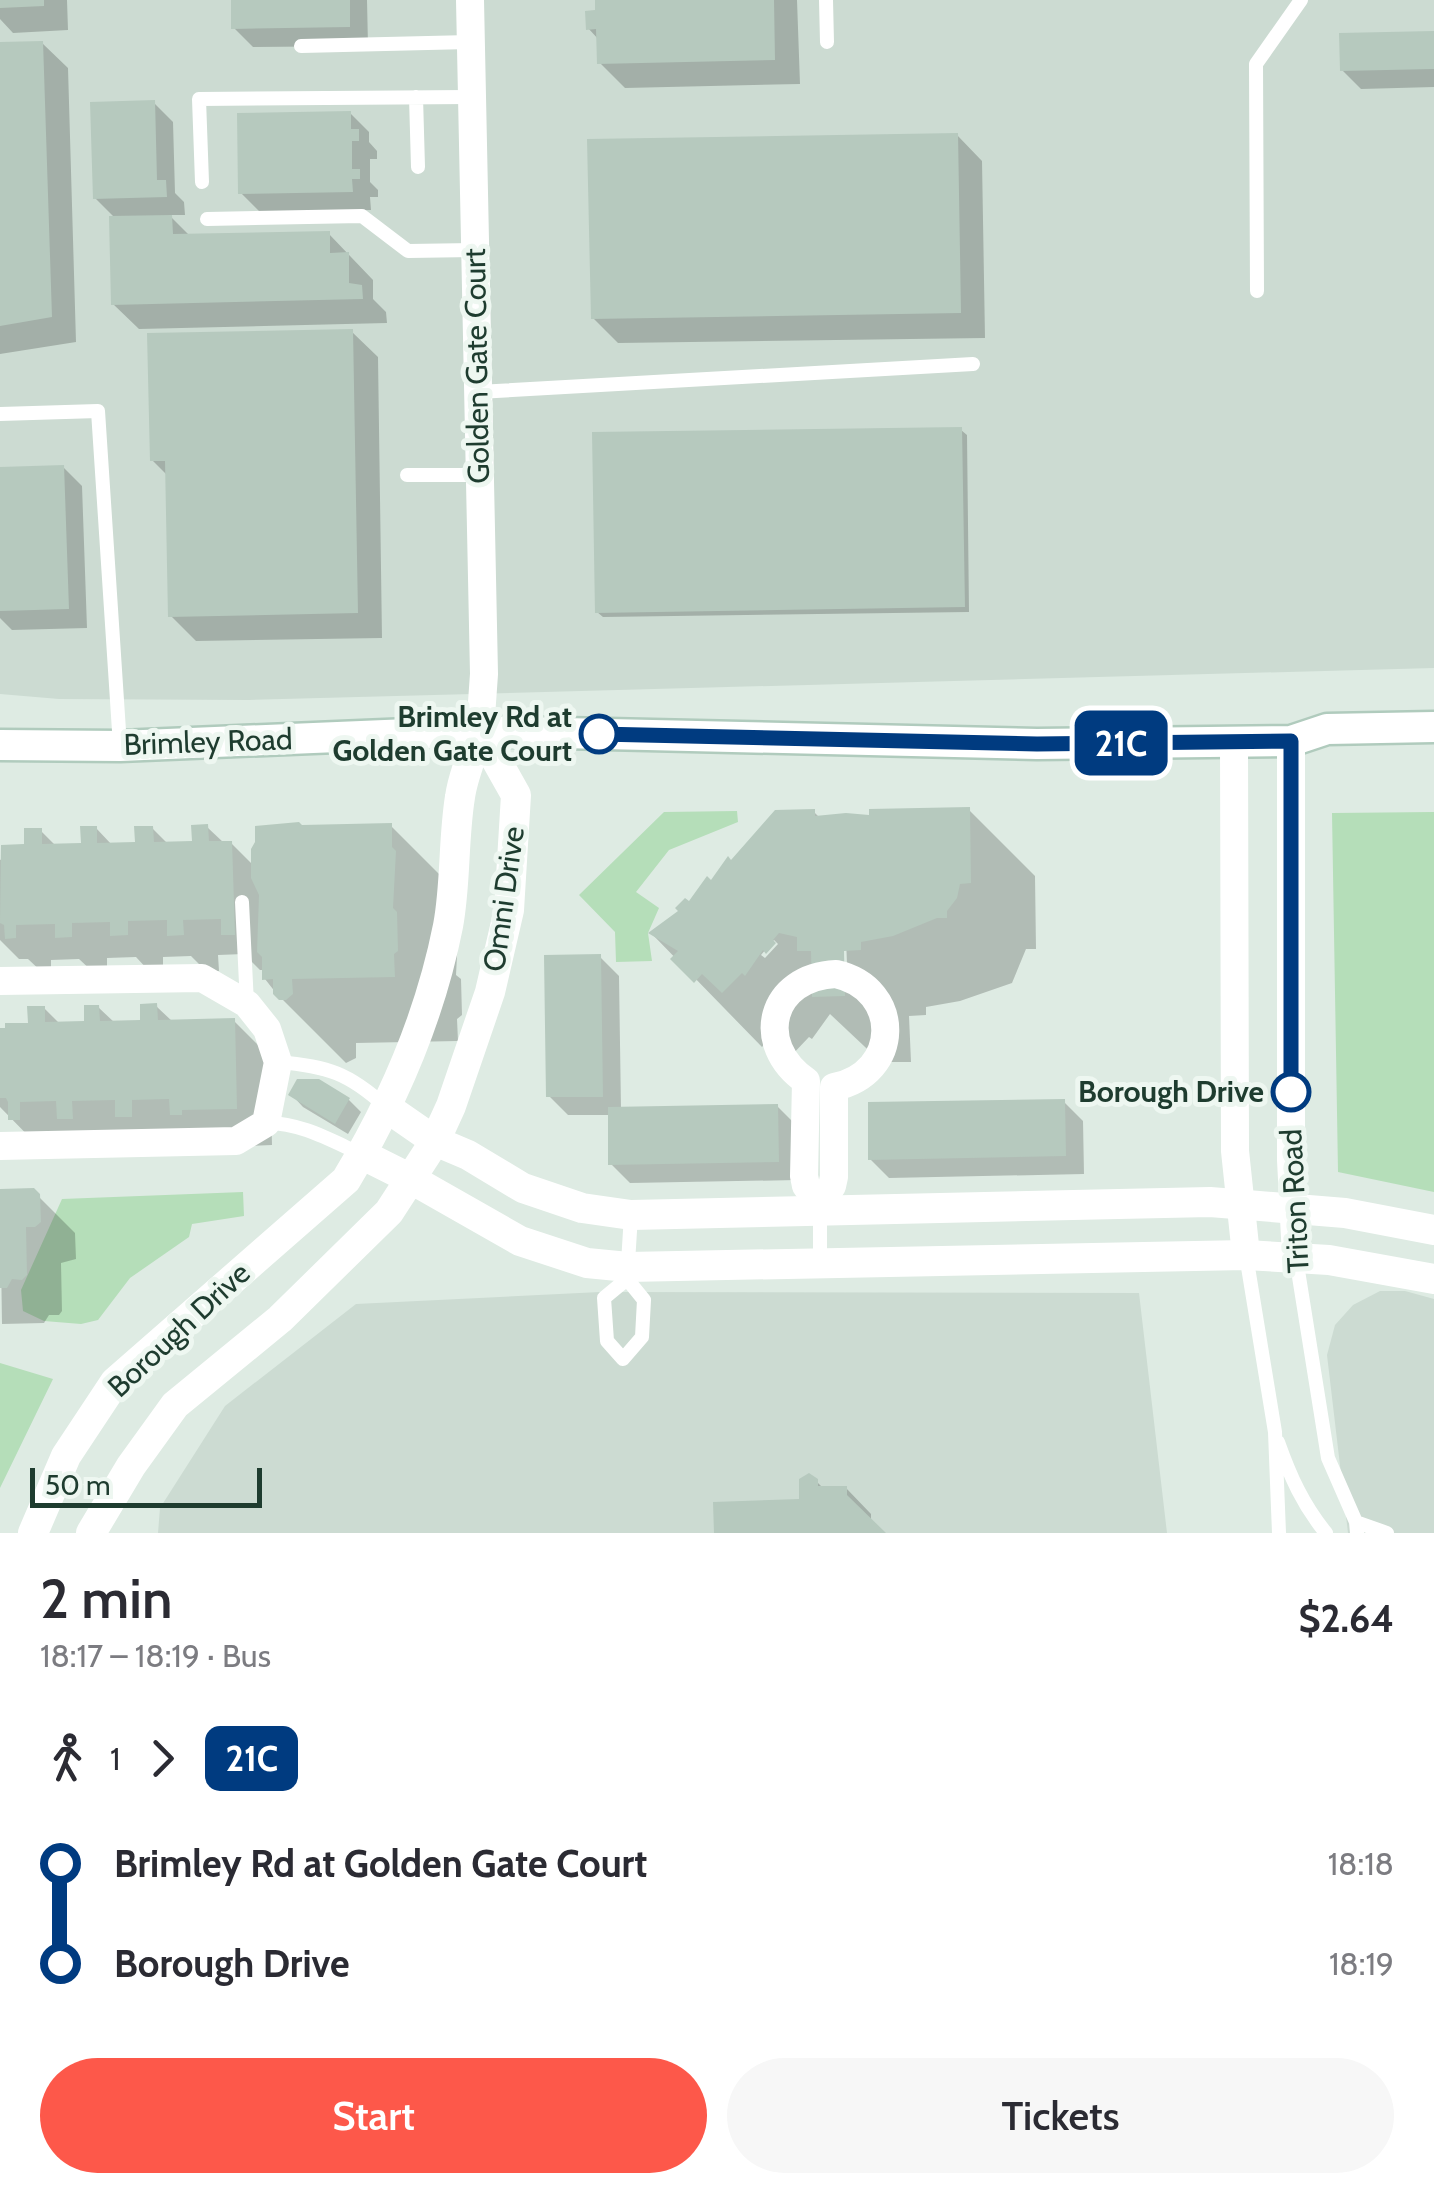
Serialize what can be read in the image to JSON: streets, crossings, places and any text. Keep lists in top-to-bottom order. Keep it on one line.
{"streets":{"street":["Golden Gate Court","Brimley Road","Omni Drive","Triton Road","Borough Drive"]},"crossings":[["Golden Gate Court","Brimley Road"],["Golden Gate Court","Omni Drive"],["Brimley Road","Omni Drive"],["Brimley Road","Triton Road"],["Omni Drive","Borough Drive"]],"places":["Brimley Rd at Golden Gate Court","Borough Drive"],"lines":["bus line 21C"],"scale_bar":"50 m","page":{"on_map":"21C","scale":"50 m","heading":["2 min","18:17 – 18:19 · Bus","$2.64"],"legs":["1","21C"],"list":[{"name":"Brimley Rd at Golden Gate Court","value":"18:18"},{"name":"Borough Drive","value":"18:19"}],"buttons":["Start","Tickets"]}}
